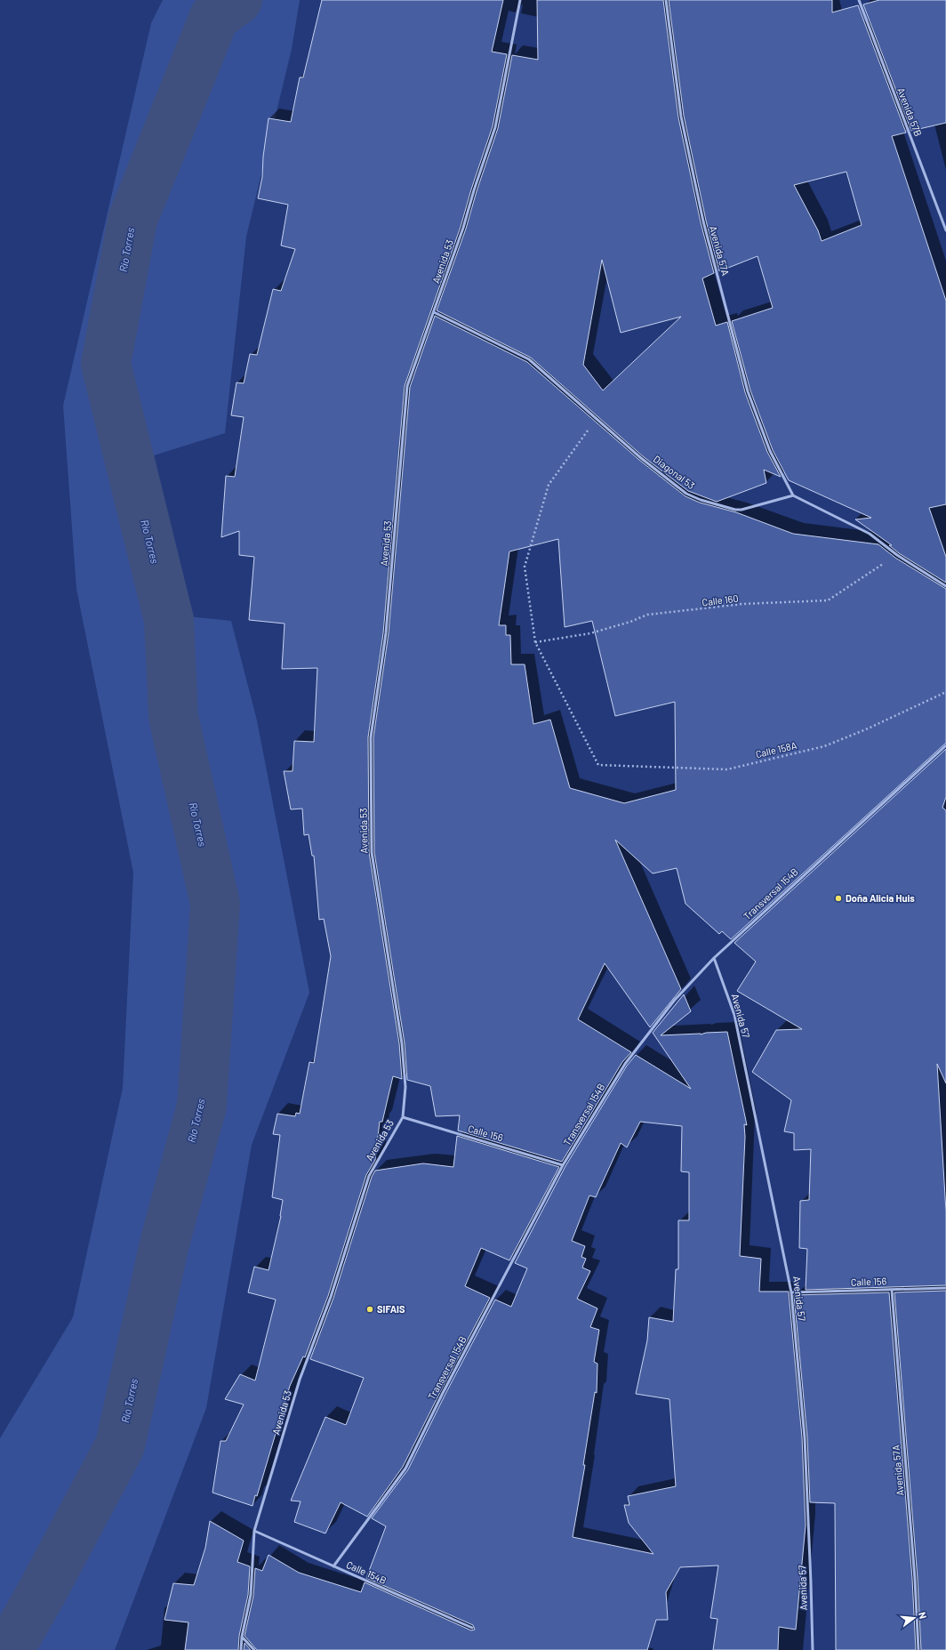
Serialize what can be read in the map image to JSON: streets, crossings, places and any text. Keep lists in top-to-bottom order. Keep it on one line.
{"streets":{"lane":["Avenida 57B","Avenida 57A","Avenida 53","Diagonal 53","Transversal 154B","Avenida 57","Calle 156","Calle 154B"],"path":["Calle 160","Calle 158A"]},"crossings":[["Avenida 57A","Diagonal 53"],["Avenida 57A","Calle 156"],["Avenida 53","Diagonal 53"],["Avenida 53","Calle 156"],["Avenida 53","Calle 154B"],["Calle 160","Calle 158A"],["Transversal 154B","Avenida 57"],["Transversal 154B","Calle 156"],["Transversal 154B","Calle 154B"],["Avenida 57","Calle 156"]],"water":["Río Torres"],"places":["Doña Alicia Huis","SIFAIS"],"north":"right"}
